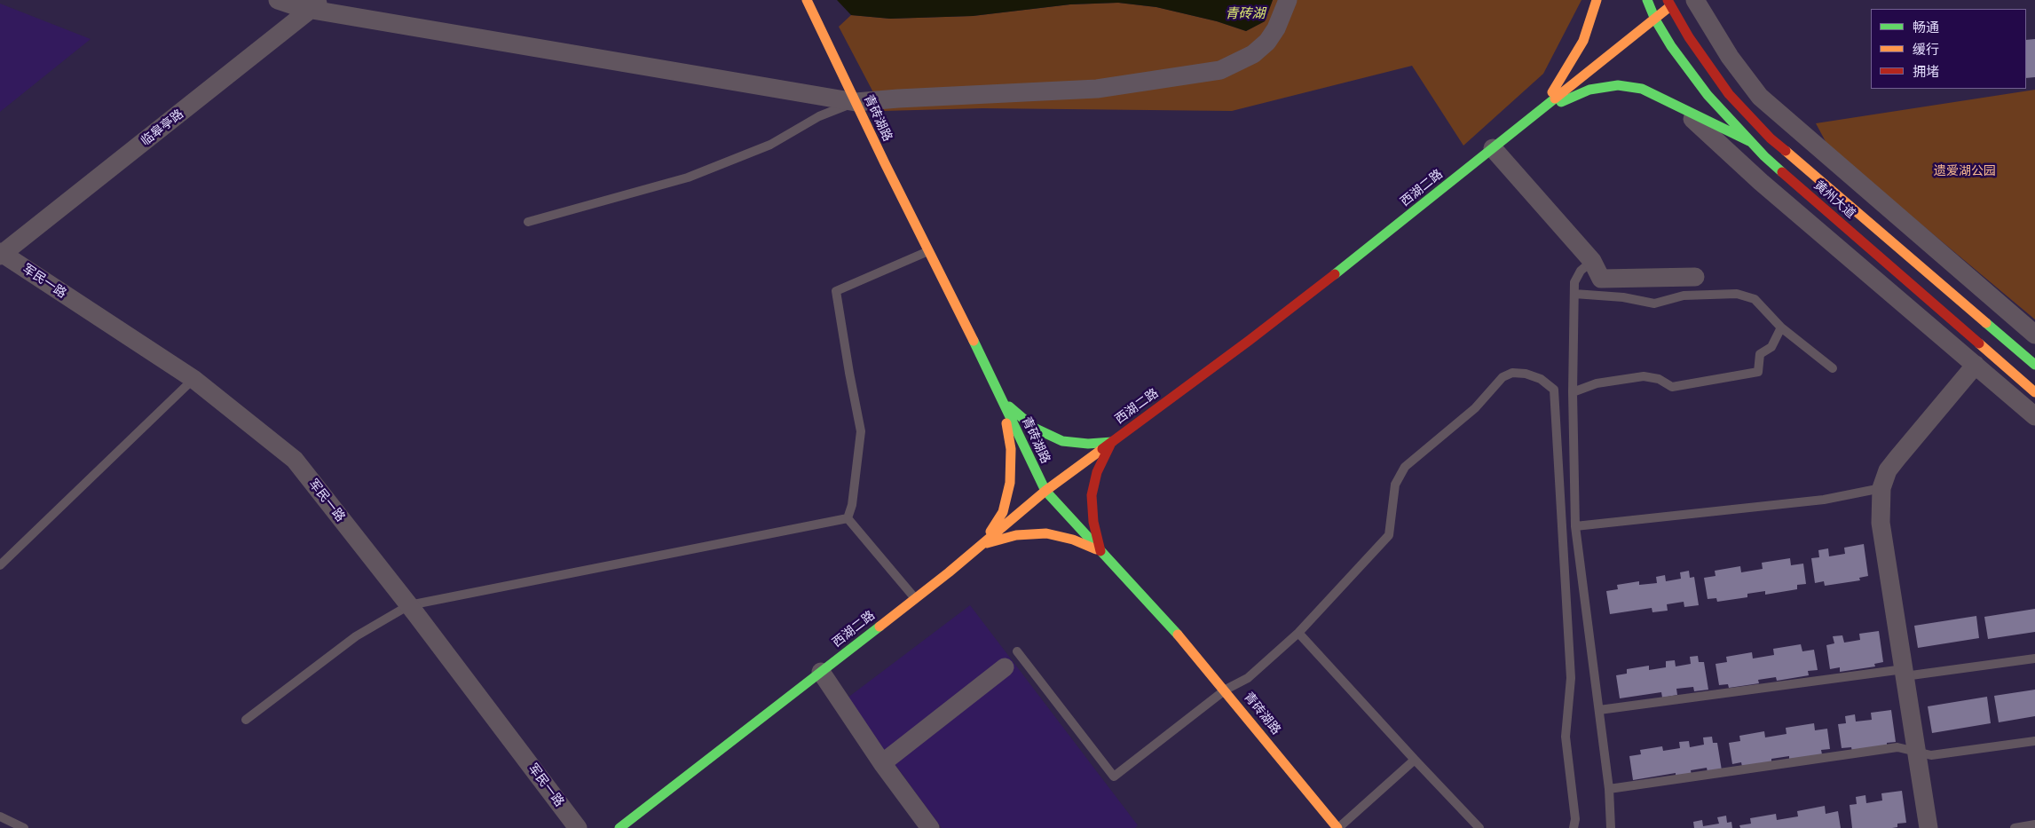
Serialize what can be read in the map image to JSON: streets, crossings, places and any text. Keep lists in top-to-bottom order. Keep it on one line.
{"streets":{"main road":["青砖湖路","西湖二路","黄州大道"],"street":["临皋亭路","军民一路"]},"crossings":[["青砖湖路","西湖二路"],["临皋亭路","军民一路"],["西湖二路","黄州大道"]],"water":["青砖湖"],"parks":["遗爱湖公园"],"legend":["畅通","缓行","拥堵"]}
